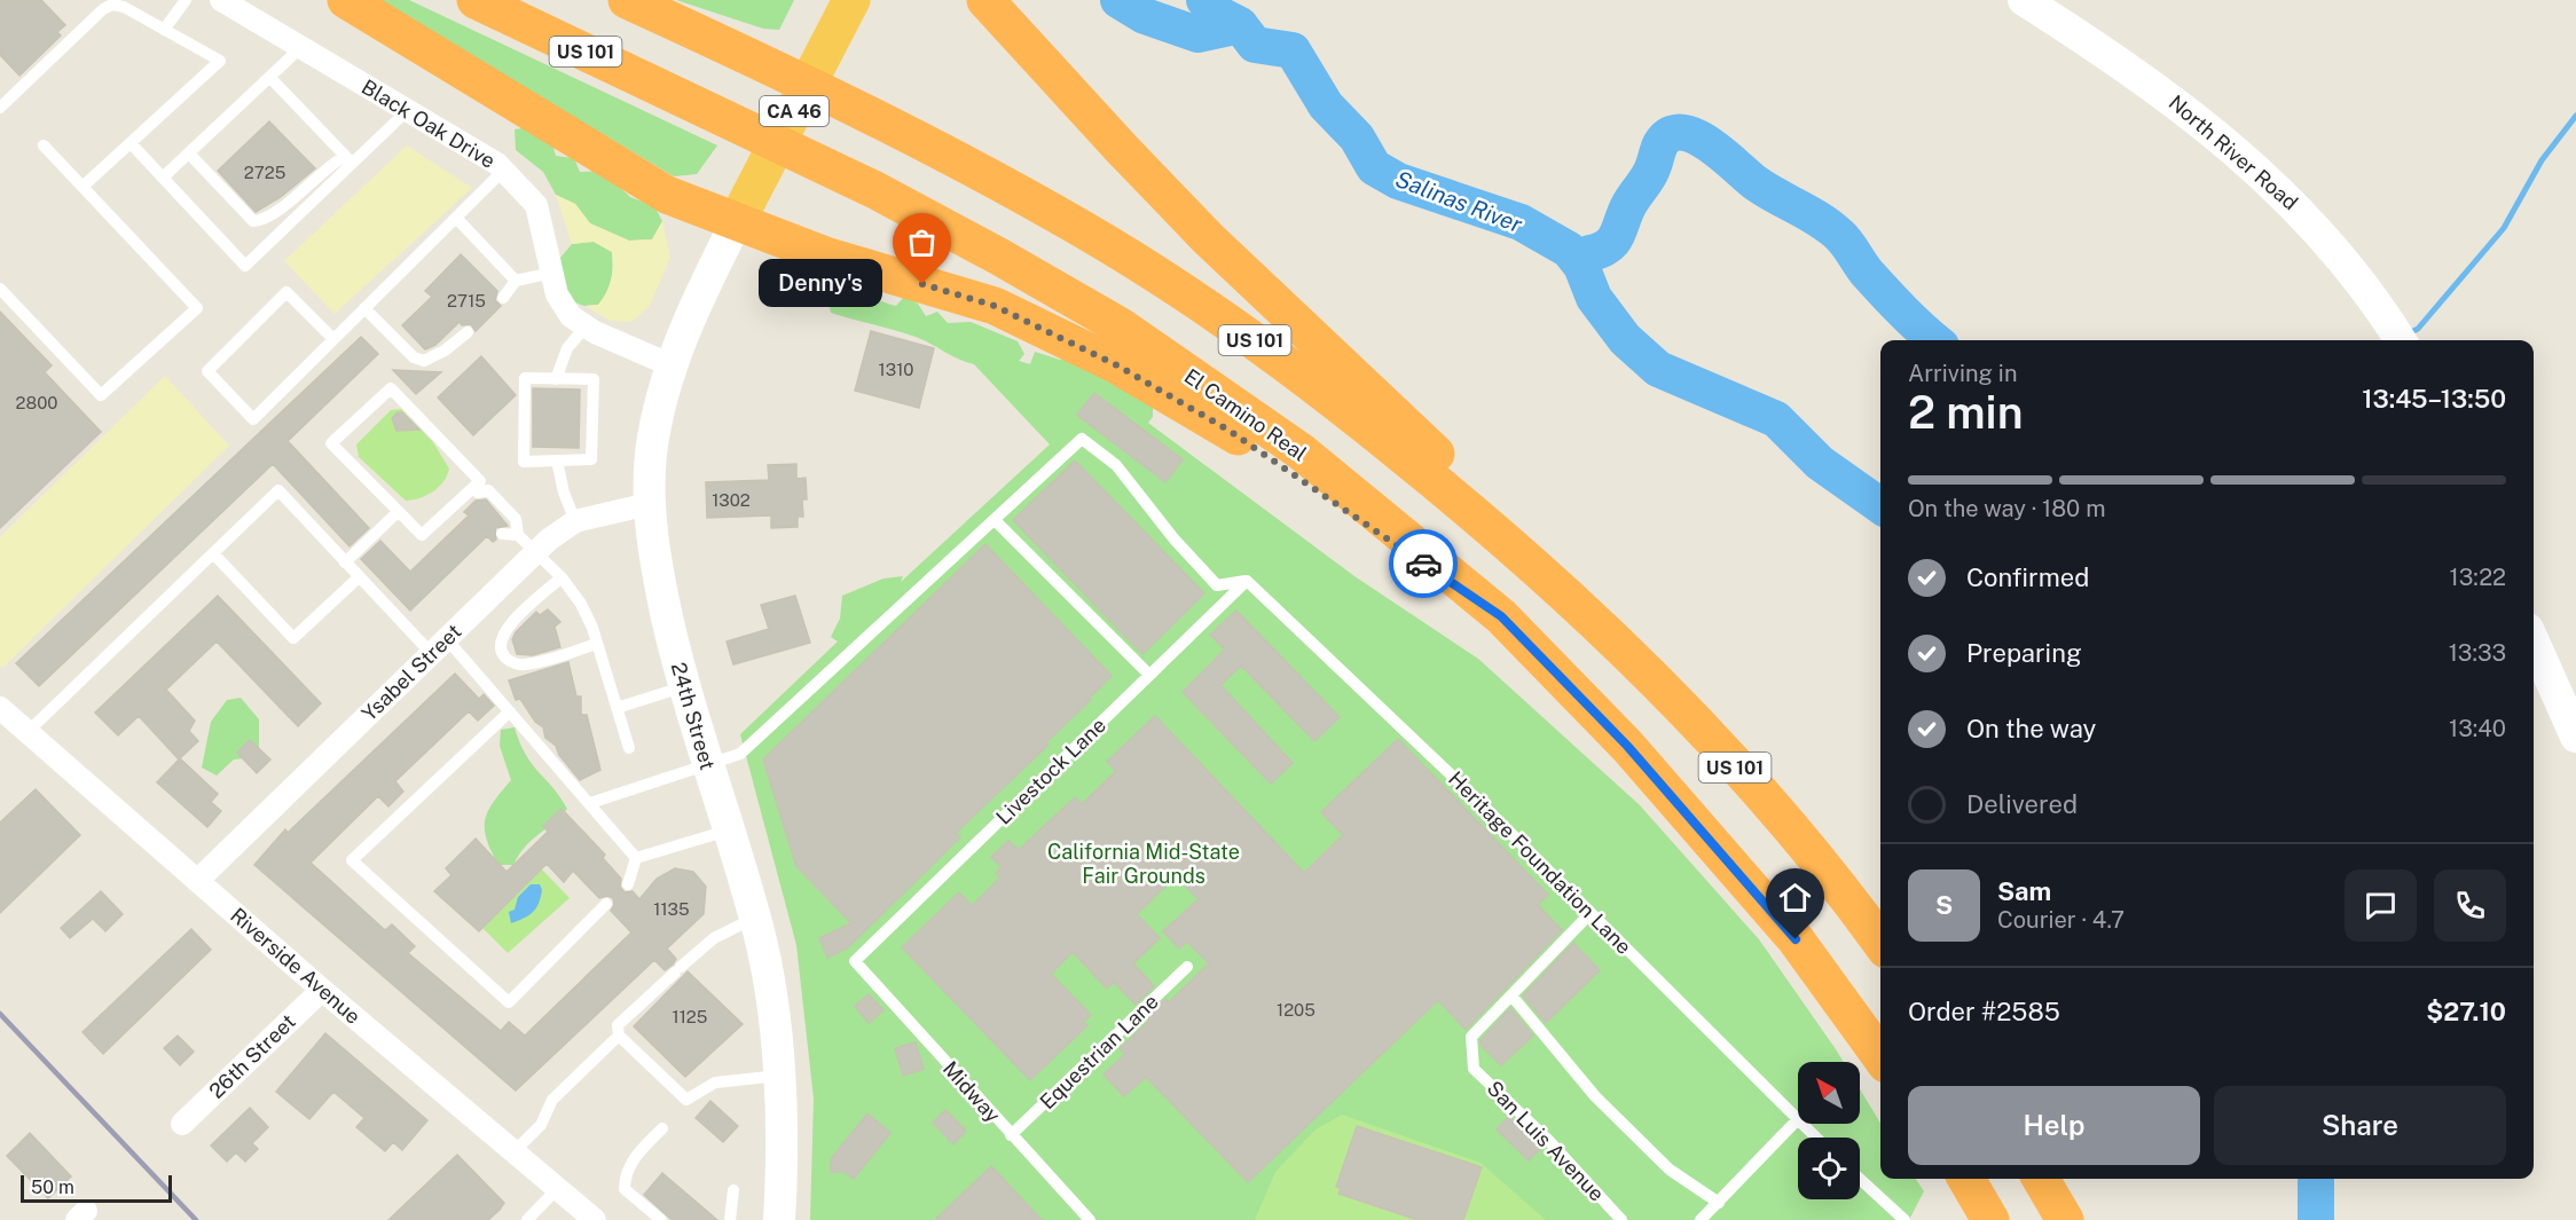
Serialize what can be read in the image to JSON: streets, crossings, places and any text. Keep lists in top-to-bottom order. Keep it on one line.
{"streets":{"highway":["US 101","CA 46","El Camino Real"],"main road":["North River Road","24th Street"],"street":["Black Oak Drive","Ysabel Street","Riverside Avenue","26th Street"],"lane":["Livestock Lane","Heritage Foundation Lane","Equestrian Lane","Midway","San Luis Avenue"]},"crossings":[["CA 46","24th Street"],["Black Oak Drive","24th Street"],["Ysabel Street","24th Street"],["Ysabel Street","Riverside Avenue"],["Livestock Lane","Heritage Foundation Lane"],["Livestock Lane","Midway"],["Heritage Foundation Lane","San Luis Avenue"],["Riverside Avenue","26th Street"],["Equestrian Lane","Midway"]],"water":["Salinas River"],"parks":["California Mid-State Fair Grounds"],"places":["Denny's"],"house_numbers":["2725","2715","1310","2800","1302","1135","1205","1125"],"scale_bar":"50 m","north":"top left","page":{"bubble":"Denny's","heading":["2 min","Arriving in","13:45–13:50"],"panel":["Sam","Courier · 4.7","Order #2585","$27.10"],"bar":"On the way · 180 m","list":[["Confirmed","13:22"],["Preparing","13:33"],["On the way","13:40"],"Delivered"],"round":"S","buttons":["Help","Share"],"scale":"50 m"}}
